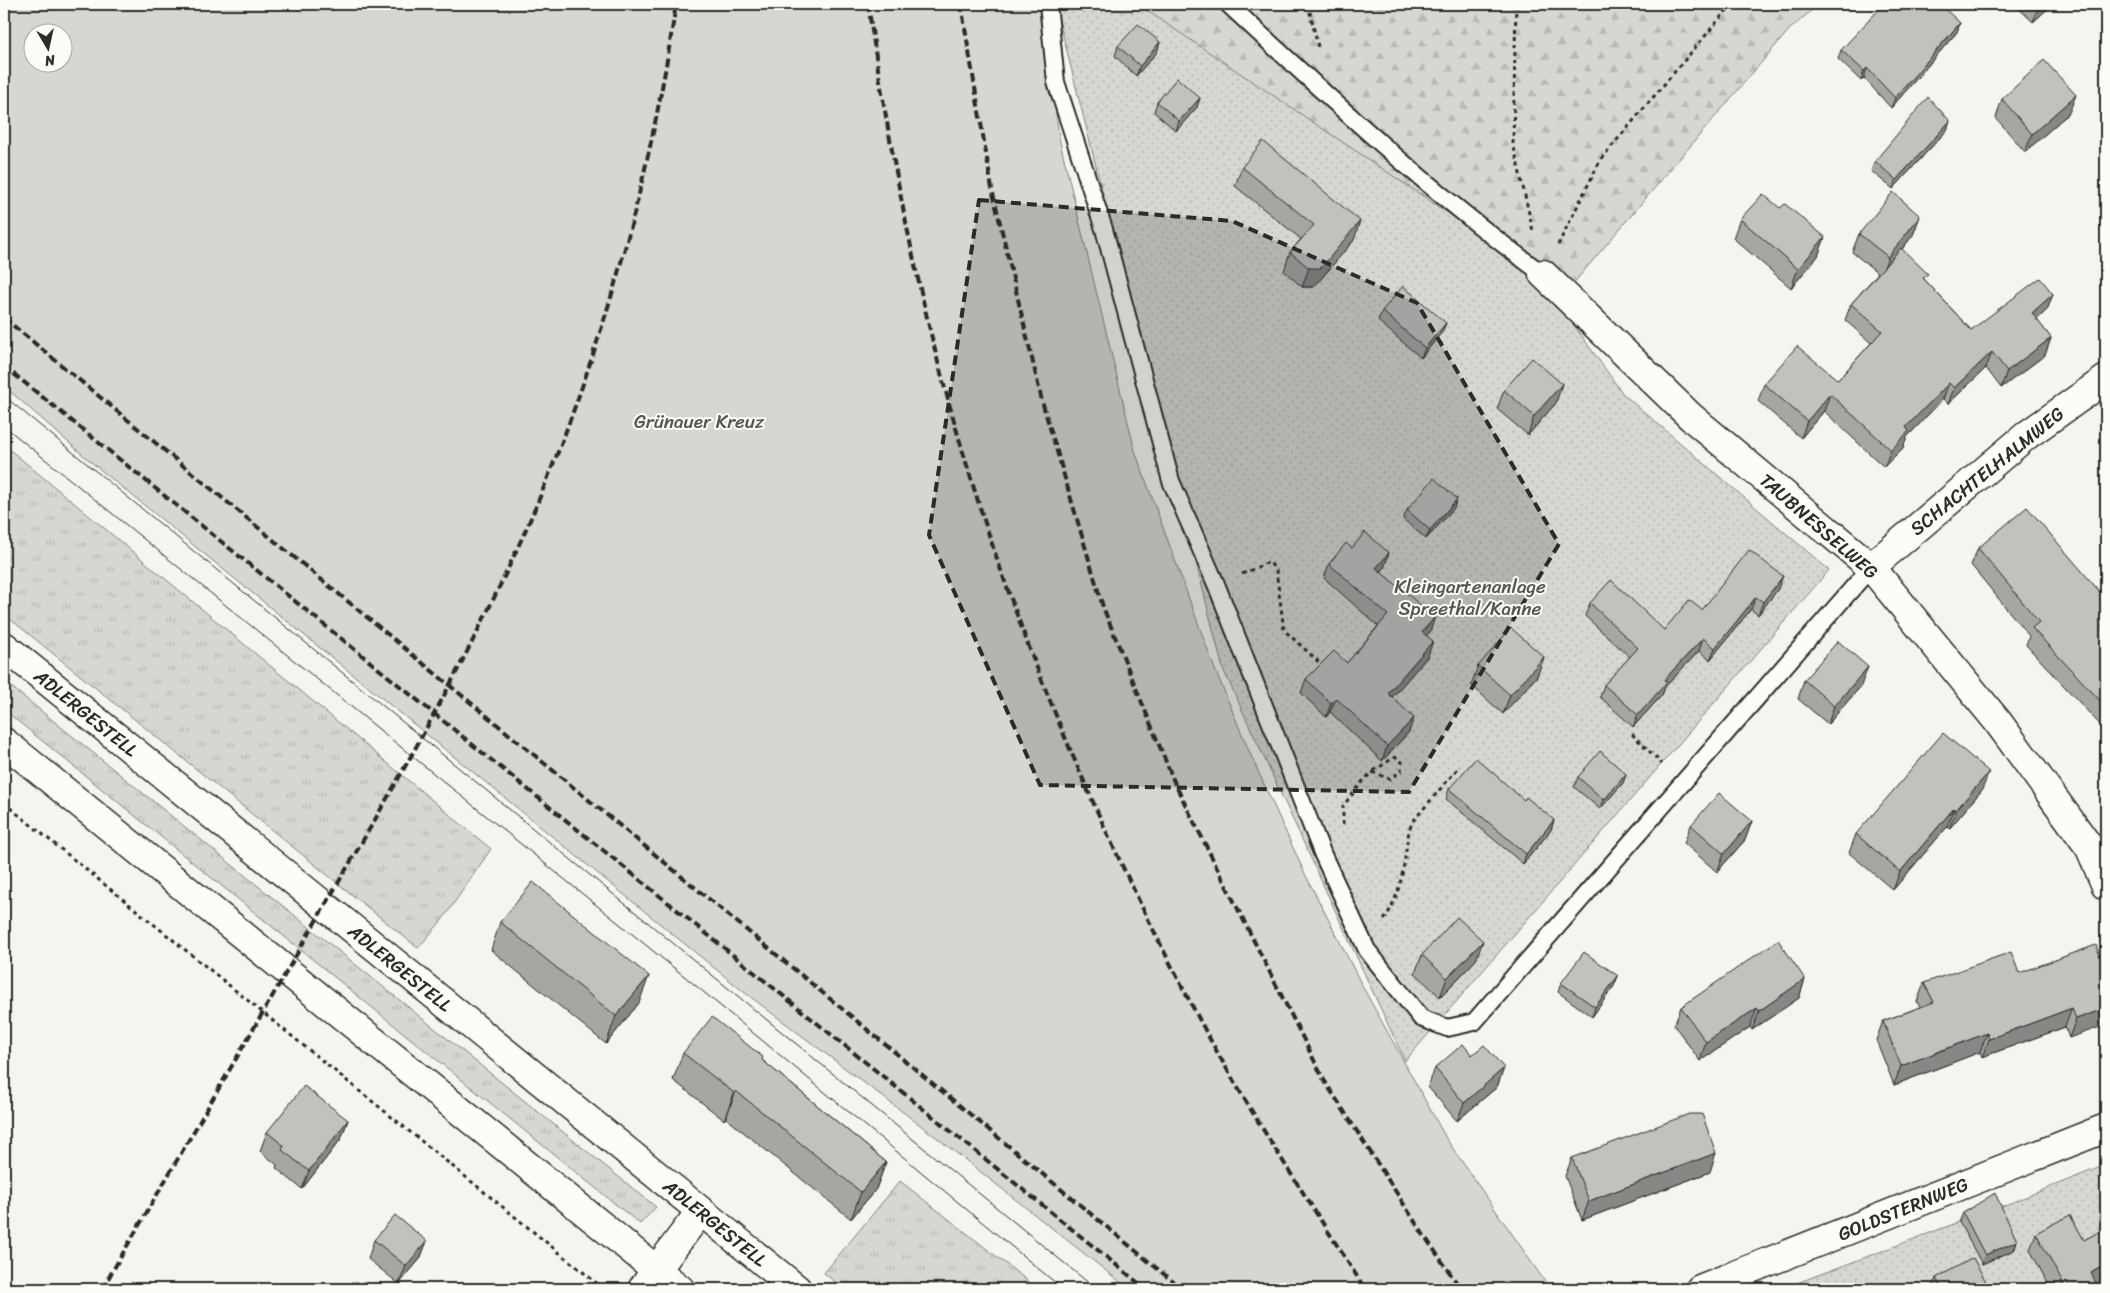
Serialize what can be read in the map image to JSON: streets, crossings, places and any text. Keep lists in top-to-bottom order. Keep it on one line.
{"streets":{"main road":["SCHACHTELHALMWEG","TAUBNESSELWEG","ADLERGESTELL","GOLDSTERNWEG"]},"crossings":[["SCHACHTELHALMWEG","TAUBNESSELWEG"]],"parks":["Grünauer Kreuz","Kleingartenanlage Spreethal/Kanne"],"north":"bottom"}
